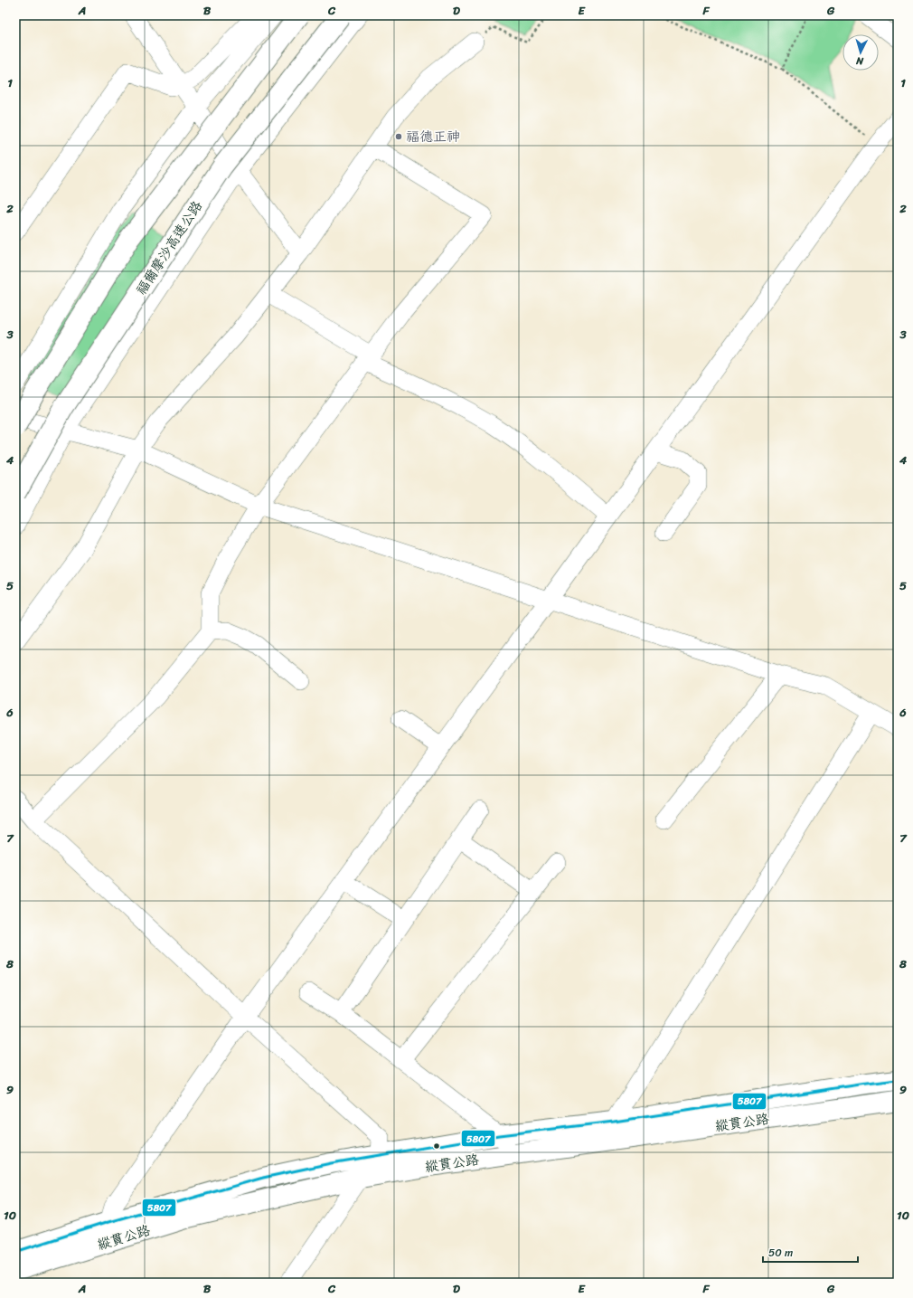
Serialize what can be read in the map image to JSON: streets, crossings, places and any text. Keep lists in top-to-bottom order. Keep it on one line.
{"streets":{"main road":["福爾摩沙高速公路","縱貫公路"]},"places":["福德正神"],"lines":["transit line 5807"],"scale_bar":"50 m","north":"bottom","grid":{"columns":["A","B","C","D","E","F","G"],"rows":["1","2","3","4","5","6","7","8","9","10"]}}
